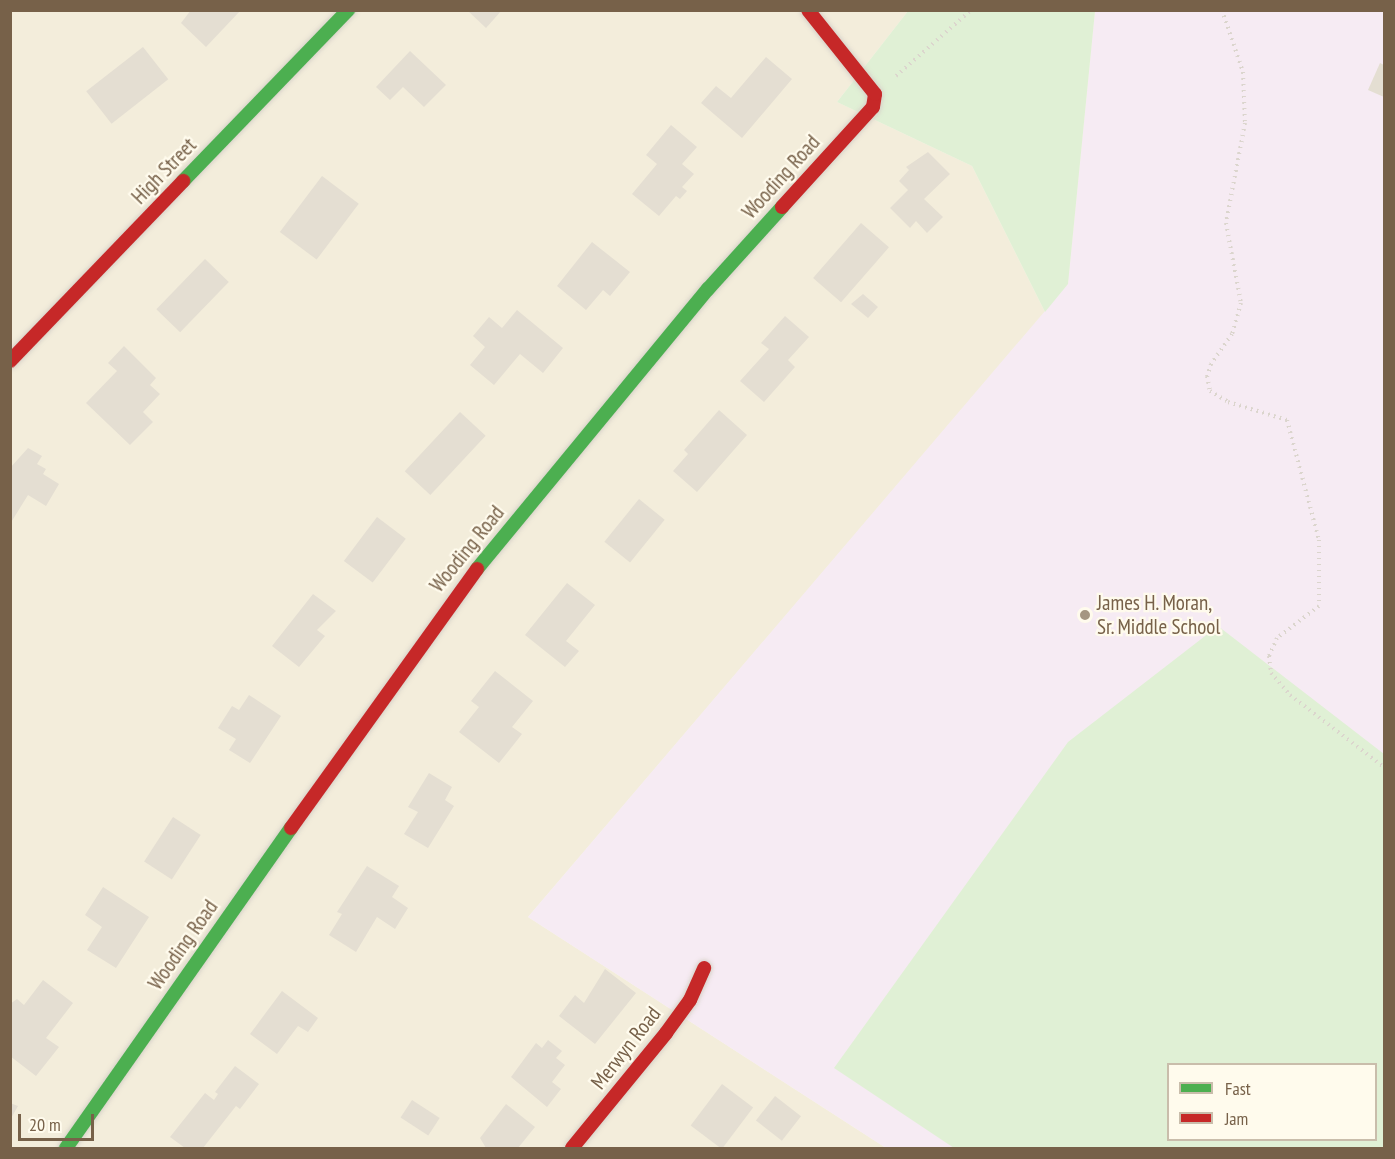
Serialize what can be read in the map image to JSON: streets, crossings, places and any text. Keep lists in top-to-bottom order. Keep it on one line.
{"streets":{"street":["High Street","Wooding Road","Merwyn Road"]},"places":["James H. Moran, Sr. Middle School"],"legend":["Fast","Jam"],"scale_bar":"20 m"}
